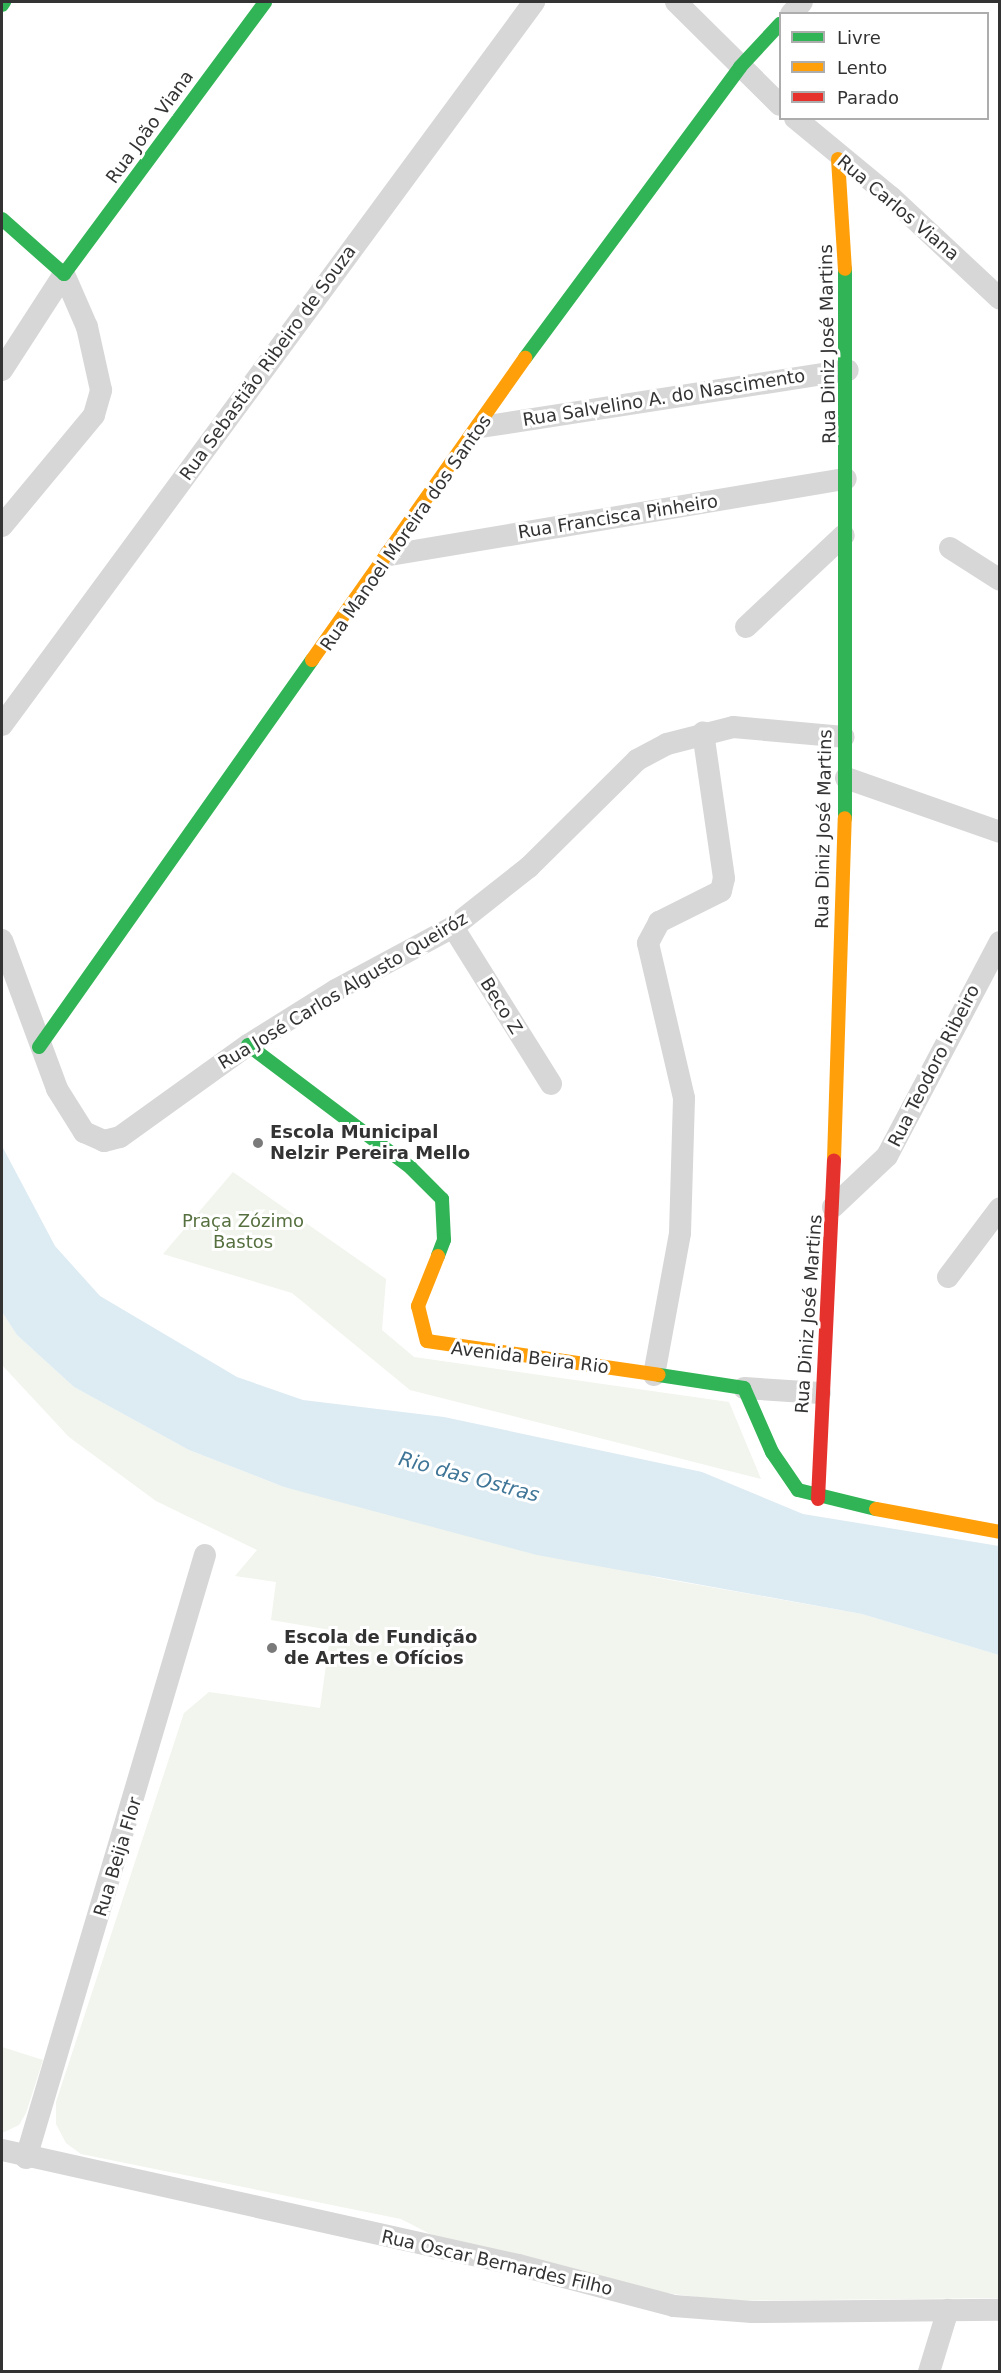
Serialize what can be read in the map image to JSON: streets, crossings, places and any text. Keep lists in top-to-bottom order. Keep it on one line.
{"streets":{"street":["Rua João Viana","Rua Carlos Viana","Rua Diniz José Martins","Rua Sebastião Ribeiro de Souza","Rua Salvelino A. do Nascimento","Rua Francisca Pinheiro","Rua Manoel Moreira dos Santos","Rua José Carlos Algusto Queiróz","Beco Z","Rua Teodoro Ribeiro","Avenida Beira Rio","Rua Beija Flor","Rua Oscar Bernardes Filho"]},"crossings":[["Rua Carlos Viana","Rua Diniz José Martins"],["Rua Diniz José Martins","Rua Salvelino A. do Nascimento"],["Rua Diniz José Martins","Rua Francisca Pinheiro"],["Rua Diniz José Martins","Rua José Carlos Algusto Queiróz"],["Rua Diniz José Martins","Rua Teodoro Ribeiro"],["Rua Diniz José Martins","Avenida Beira Rio"],["Rua Salvelino A. do Nascimento","Rua Manoel Moreira dos Santos"],["Rua Francisca Pinheiro","Rua Manoel Moreira dos Santos"],["Rua Manoel Moreira dos Santos","Rua José Carlos Algusto Queiróz"],["Rua José Carlos Algusto Queiróz","Beco Z"],["Rua José Carlos Algusto Queiróz","Avenida Beira Rio"],["Rua Beija Flor","Rua Oscar Bernardes Filho"]],"water":["Rio das Ostras"],"parks":["Praça Zózimo Bastos"],"places":["Escola Municipal Nelzir Pereira Mello","Escola de Fundição de Artes e Ofícios"],"legend":["Livre","Lento","Parado"]}
